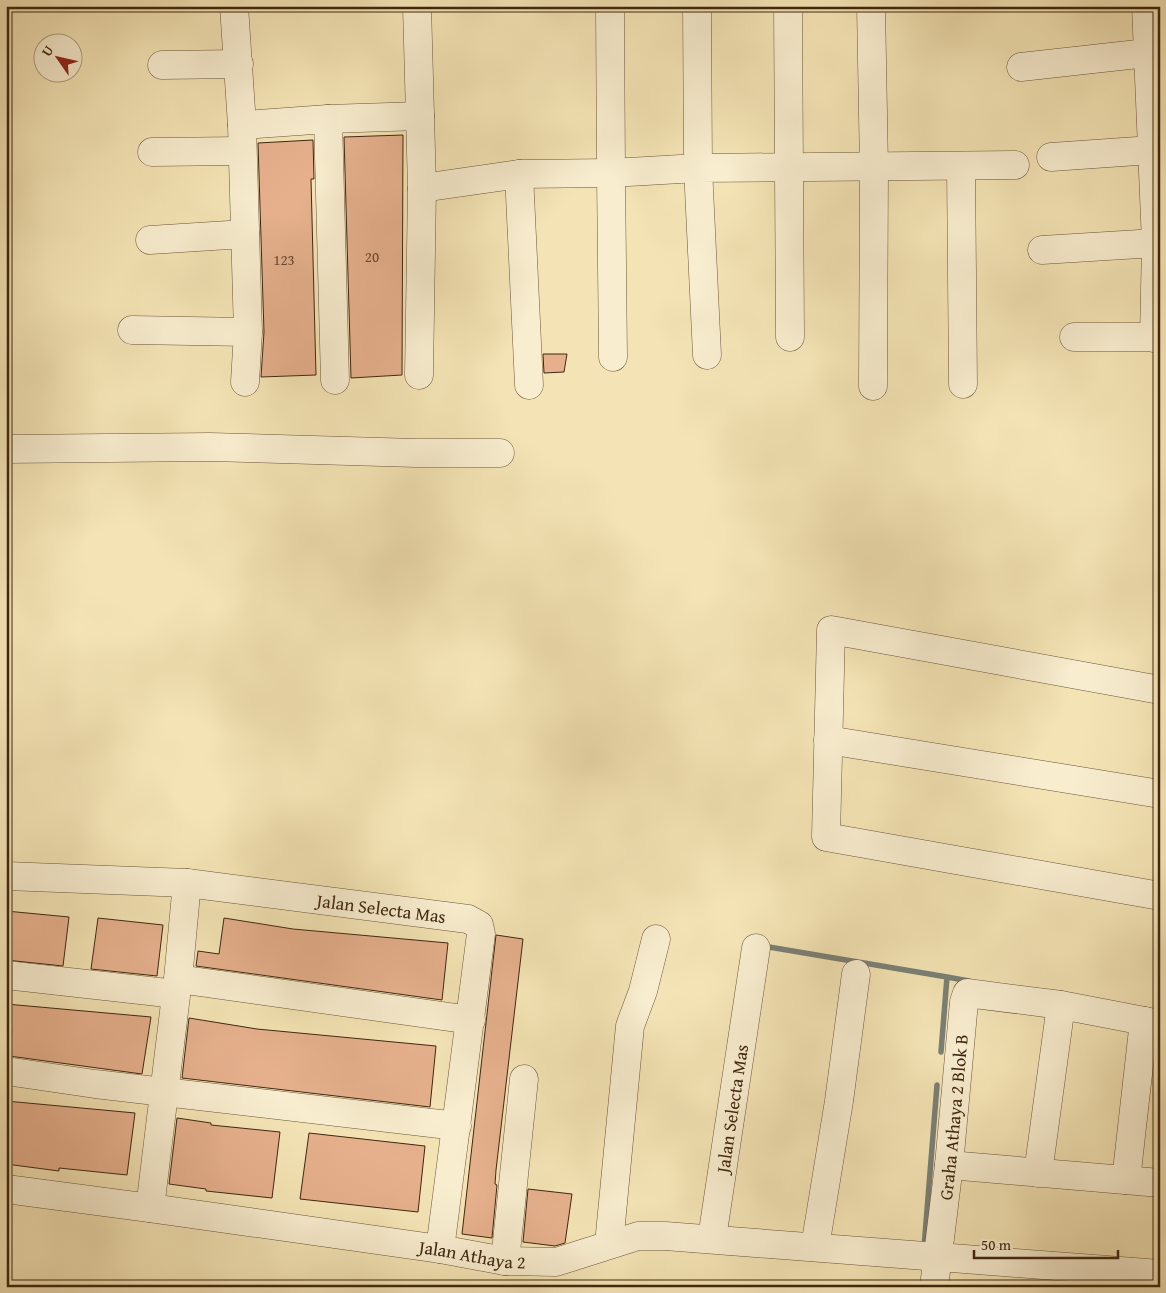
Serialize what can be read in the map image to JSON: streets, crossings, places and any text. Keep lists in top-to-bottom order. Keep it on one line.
{"streets":{"street":["Jalan Selecta Mas","Graha Athaya 2 Blok B","Jalan Athaya 2"]},"crossings":[["Jalan Selecta Mas","Jalan Athaya 2"],["Graha Athaya 2 Blok B","Jalan Athaya 2"]],"house_numbers":["20","123"],"scale_bar":"50 m","north":"top left"}
